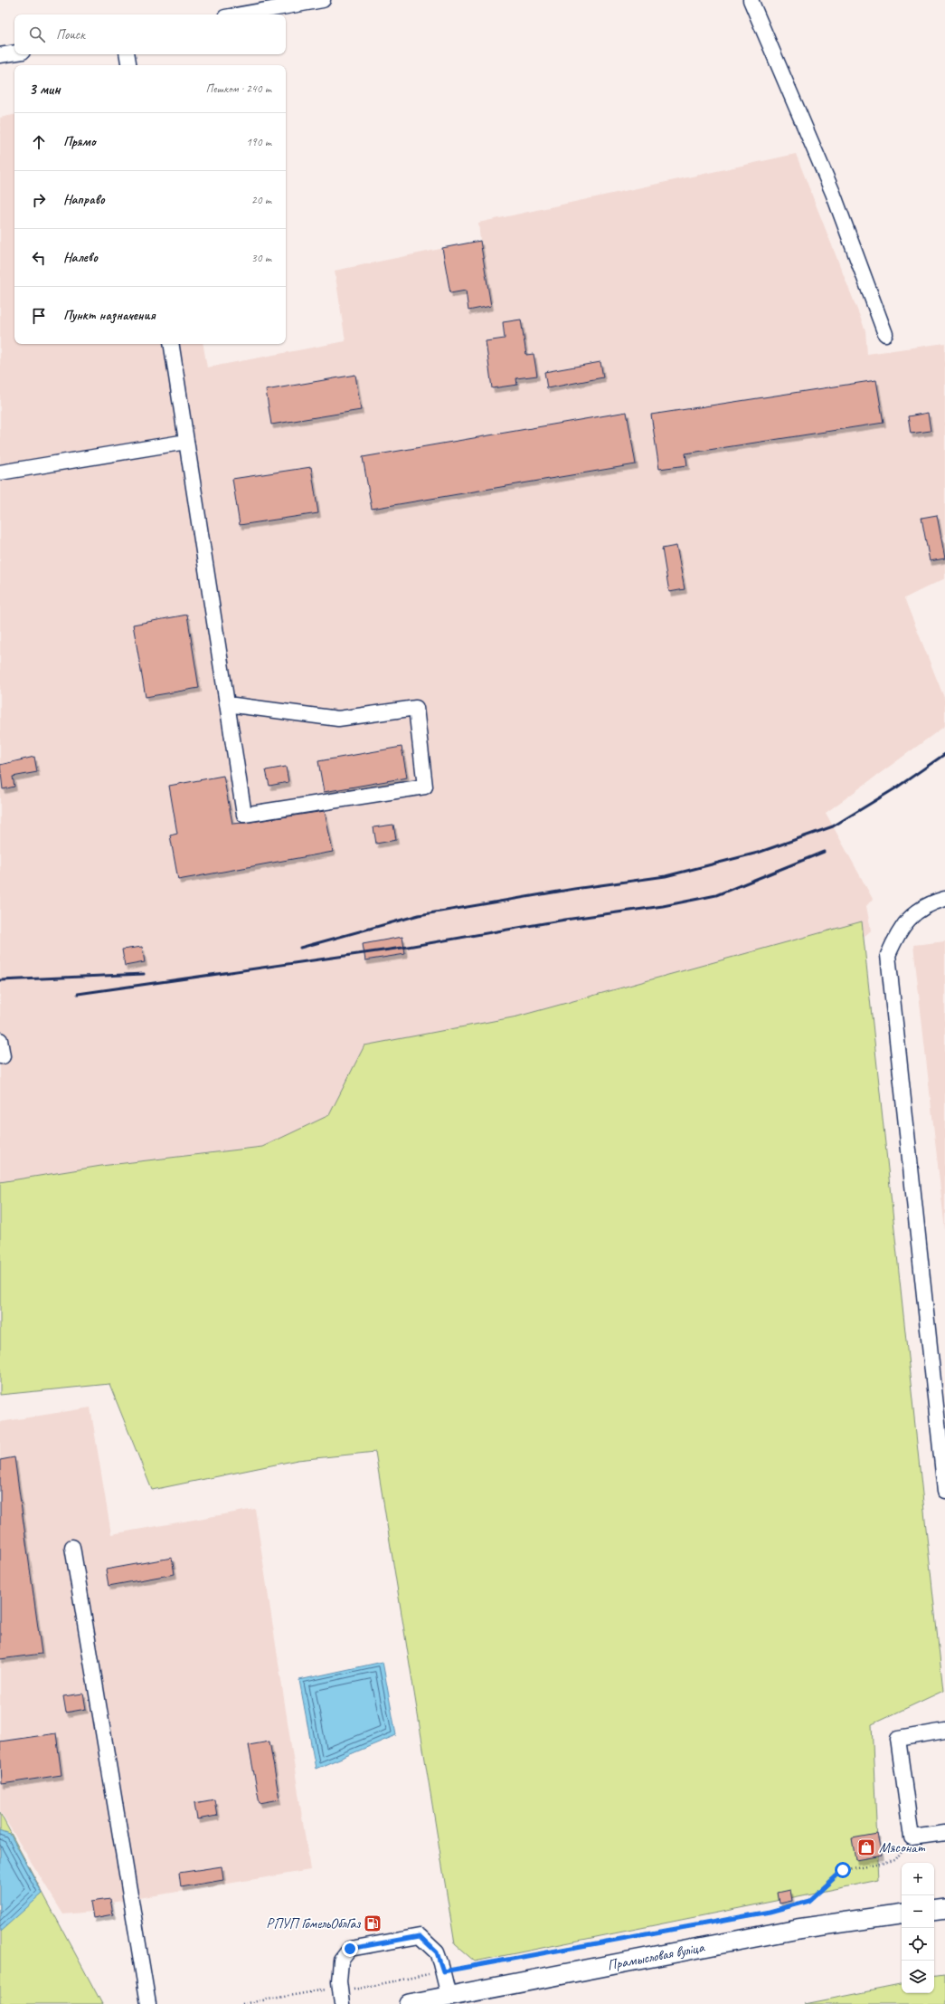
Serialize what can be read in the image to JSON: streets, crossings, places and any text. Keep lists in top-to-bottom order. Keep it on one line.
{"streets":{"main road":["Прамысловая вуліца"]},"places":{"shop":["Мясонат"],"fuel station":["РПУП ГомельОблГаз"]},"page":{"search":"Поиск","heading":["3 мин","Пешком · 240 m"],"list":[["Прямо","190 m"],["Направо","20 m"],["Налево","30 m"],"Пункт назначения"],"map_buttons":["+","−"]}}
